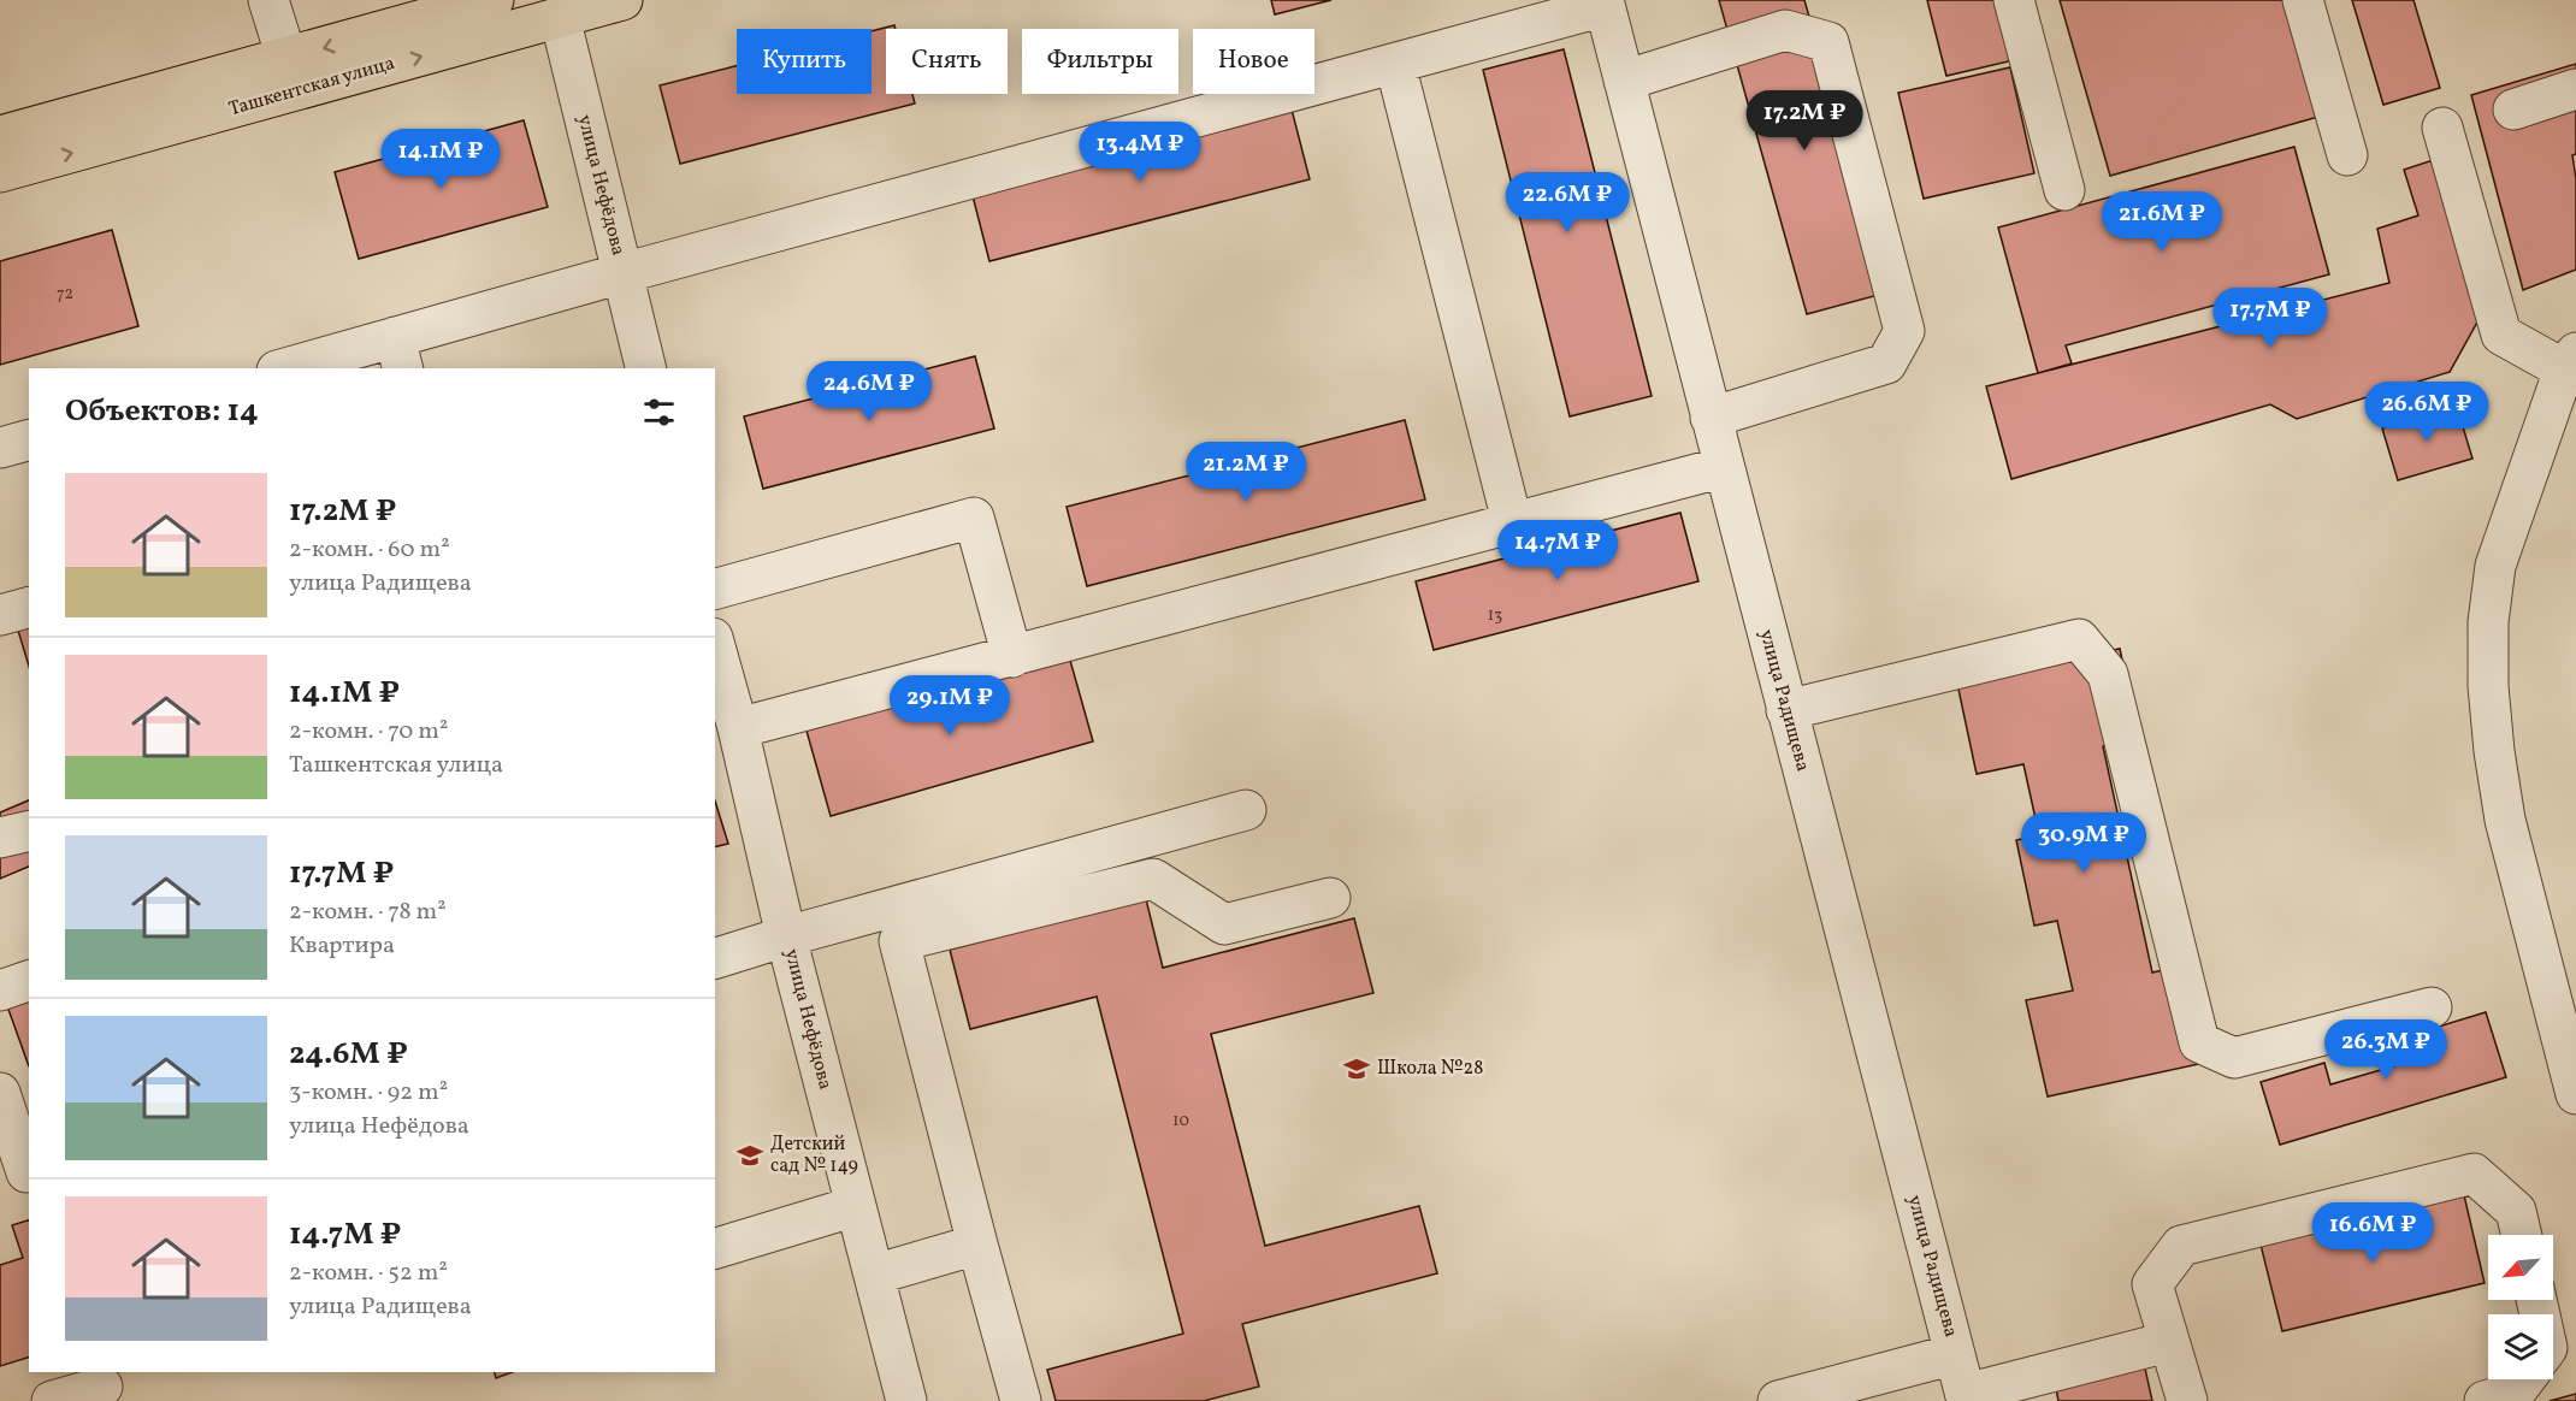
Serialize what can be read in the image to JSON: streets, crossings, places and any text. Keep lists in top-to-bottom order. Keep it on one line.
{"streets":{"main road":["Ташкентская улица"],"street":["улица Нефёдова","улица Радищева"]},"crossings":[["Ташкентская улица","улица Нефёдова"]],"places":{"school or university":["Школа №28","Детский сад № 149"]},"house_numbers":["72","13","10"],"north":"bottom left","page":{"chip":["Купить","Снять","Фильтры","Новое"],"price":["17.2M ₽","13.4M ₽","14.1M ₽","22.6M ₽","21.6M ₽","17.7M ₽","24.6M ₽","26.6M ₽","21.2M ₽","14.7M ₽","29.1M ₽","30.9M ₽","26.3M ₽","16.6M ₽"],"heading":"Объектов: 14","list":[{"name":"17.2M ₽","note":"2-комн. · 60 m² · улица Радищева"},{"name":"14.1M ₽","note":"2-комн. · 70 m² · Ташкентская улица"},{"name":"17.7M ₽","note":"2-комн. · 78 m² · Квартира"},{"name":"24.6M ₽","note":"3-комн. · 92 m² · улица Нефёдова"},{"name":"14.7M ₽","note":"2-комн. · 52 m² · улица Радищева"}]}}
